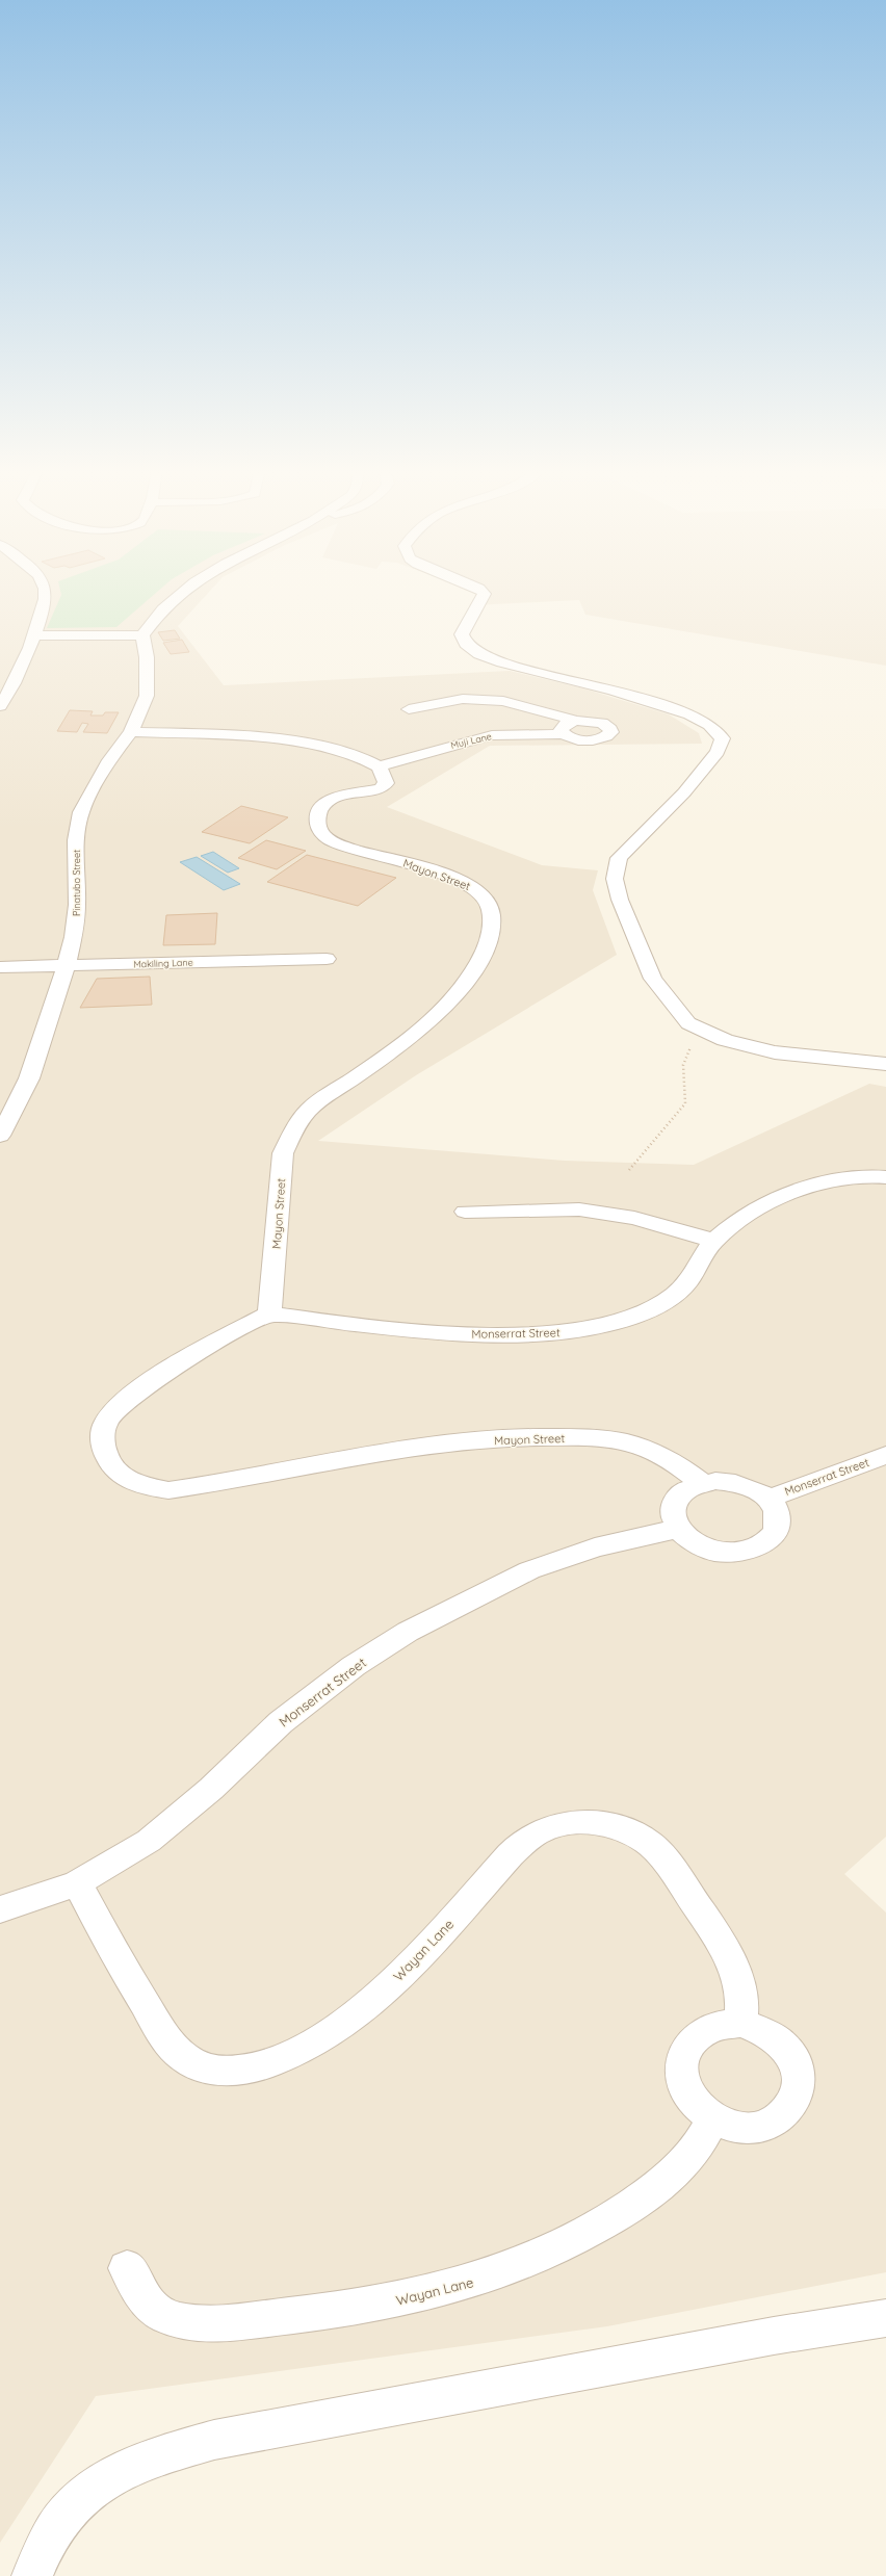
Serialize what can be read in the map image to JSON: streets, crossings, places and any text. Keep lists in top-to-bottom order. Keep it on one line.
{"streets":{"street":["Muji Lane","Mayon Street","Pinatubo Street","Makiling Lane","Monserrat Street","Wayan Lane"]},"crossings":[["Muji Lane","Mayon Street"],["Mayon Street","Monserrat Street"],["Pinatubo Street","Makiling Lane"],["Monserrat Street","Wayan Lane"]]}
